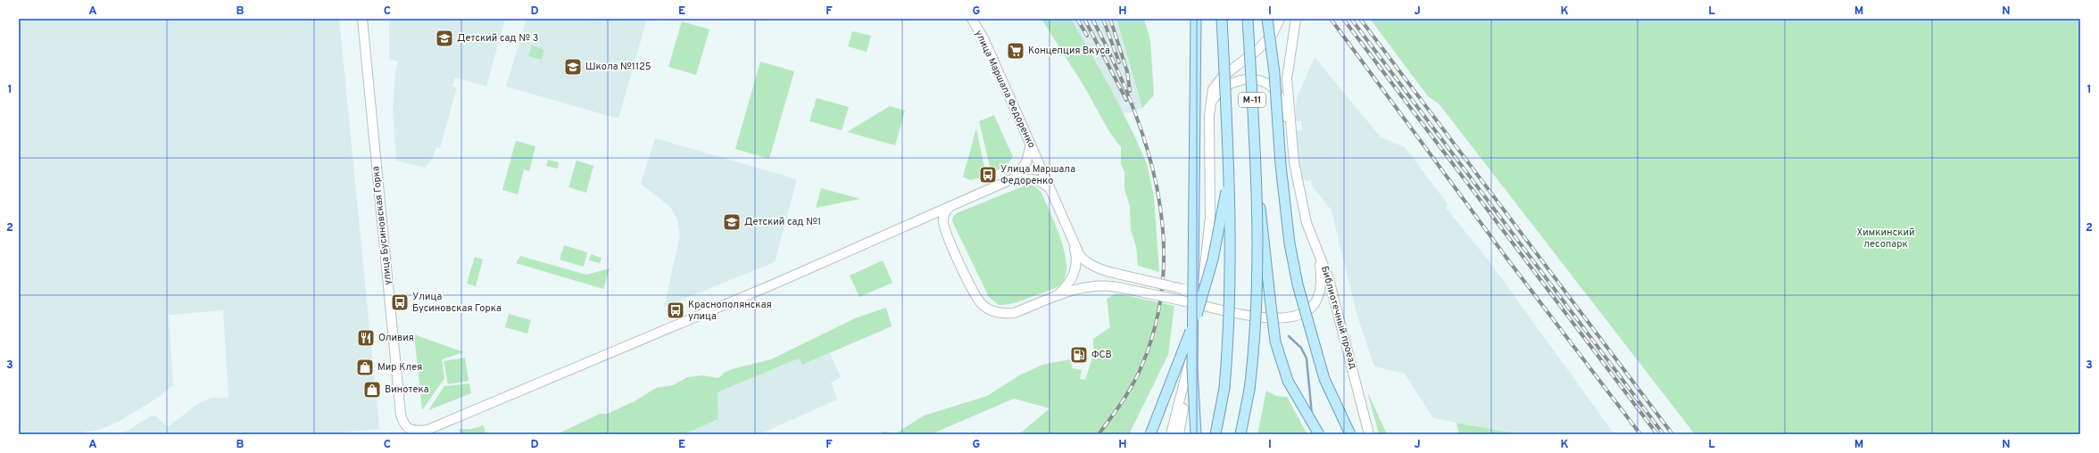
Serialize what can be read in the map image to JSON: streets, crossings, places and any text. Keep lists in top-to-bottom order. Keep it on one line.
{"streets":{"main road":["М-11"],"street":["улица Маршала Федоренко","улица Бусиновская Горка","Библиотечный проезд"]},"parks":["Химкинский лесопарк"],"places":{"school or university":["Детский сад № 3","Школа №1125","Детский сад №1"],"supermarket":["Концепция Вкуса"],"bus stop":["Улица Маршала Федоренко","Улица Бусиновская Горка","Краснополянская улица"],"restaurant":["Оливия"],"fuel station":["ФСВ"],"shop":["Мир Клея","Винотека"]},"grid":{"columns":["A","B","C","D","E","F","G","H","I","J","K","L","M","N"],"rows":["1","2","3"]}}
